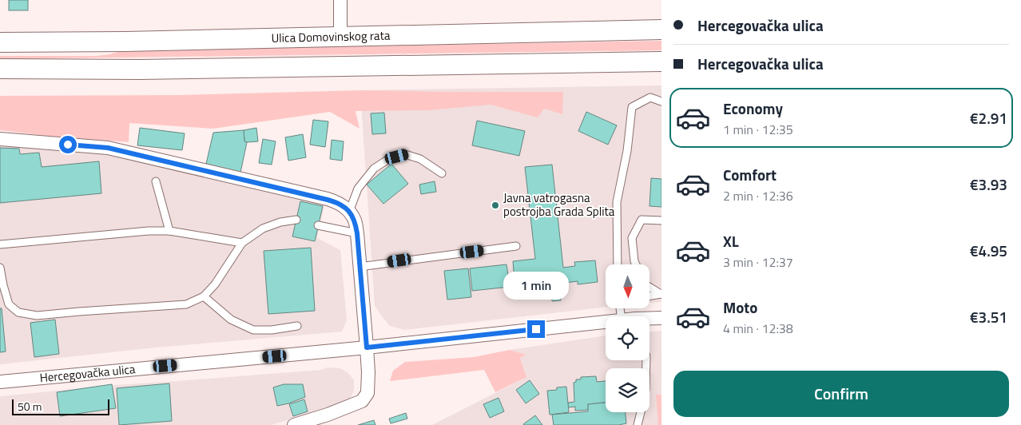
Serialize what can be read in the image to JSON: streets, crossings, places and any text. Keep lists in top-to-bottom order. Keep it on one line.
{"streets":{"main road":["Ulica Domovinskog rata"],"street":["Hercegovačka ulica"]},"places":["Javna vatrogasna postrojba Grada Splita"],"scale_bar":"50 m","north":"bottom","page":{"banner":["Hercegovačka ulica","Hercegovačka ulica"],"list":[{"name":"Economy","note":"1 min · 12:35","value":"€2.91"},{"name":"Comfort","note":"2 min · 12:36","value":"€3.93"},{"name":"XL","note":"3 min · 12:37","value":"€4.95"},{"name":"Moto","note":"4 min · 12:38","value":"€3.51"}],"bubble":"1 min","buttons":"Confirm","scale":"50 m"}}
